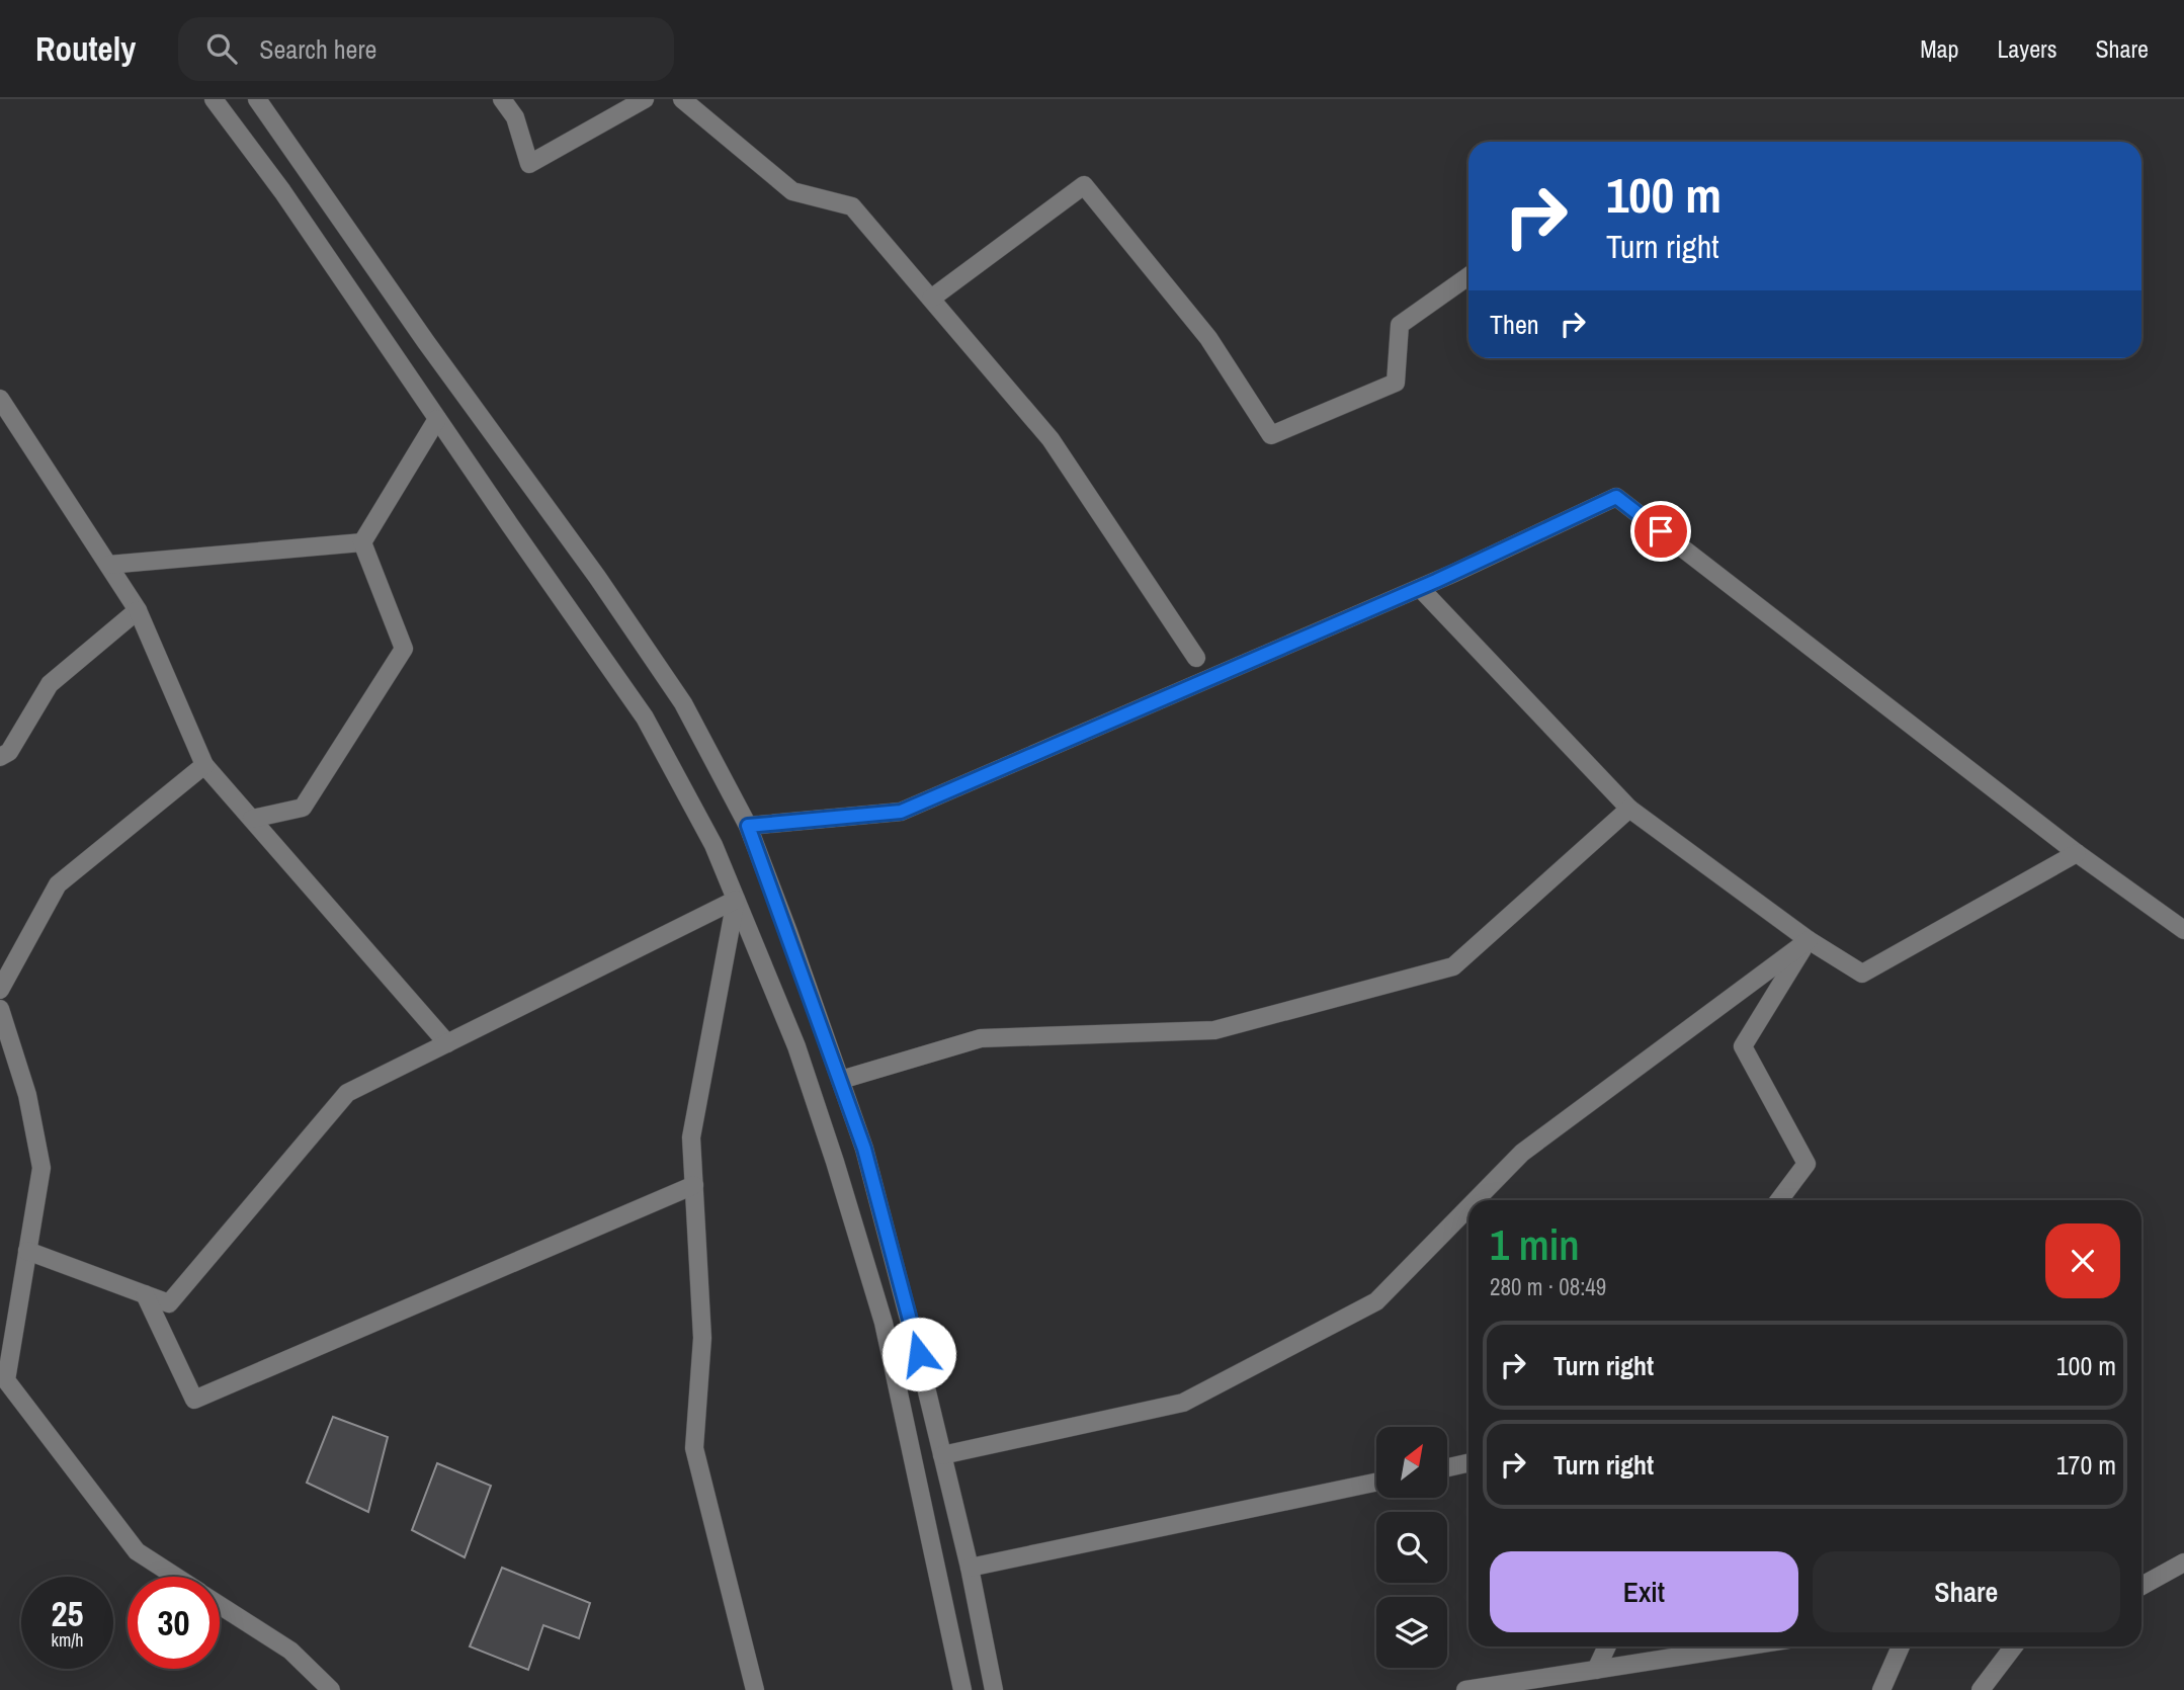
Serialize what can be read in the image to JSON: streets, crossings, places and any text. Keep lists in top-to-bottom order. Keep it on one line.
{"north":"top right","page":{"header":"Routely","search":"Search here","nav":["Map","Layers","Share"],"turn":["100 m","Turn right"],"then":"Then","heading":["1 min","280 m · 08:49"],"list":[{"name":"Turn right","value":"100 m"},{"name":"Turn right","value":"170 m"}],"buttons":["Exit","Share"],"speed":"25 km/h","limit":"30"}}
